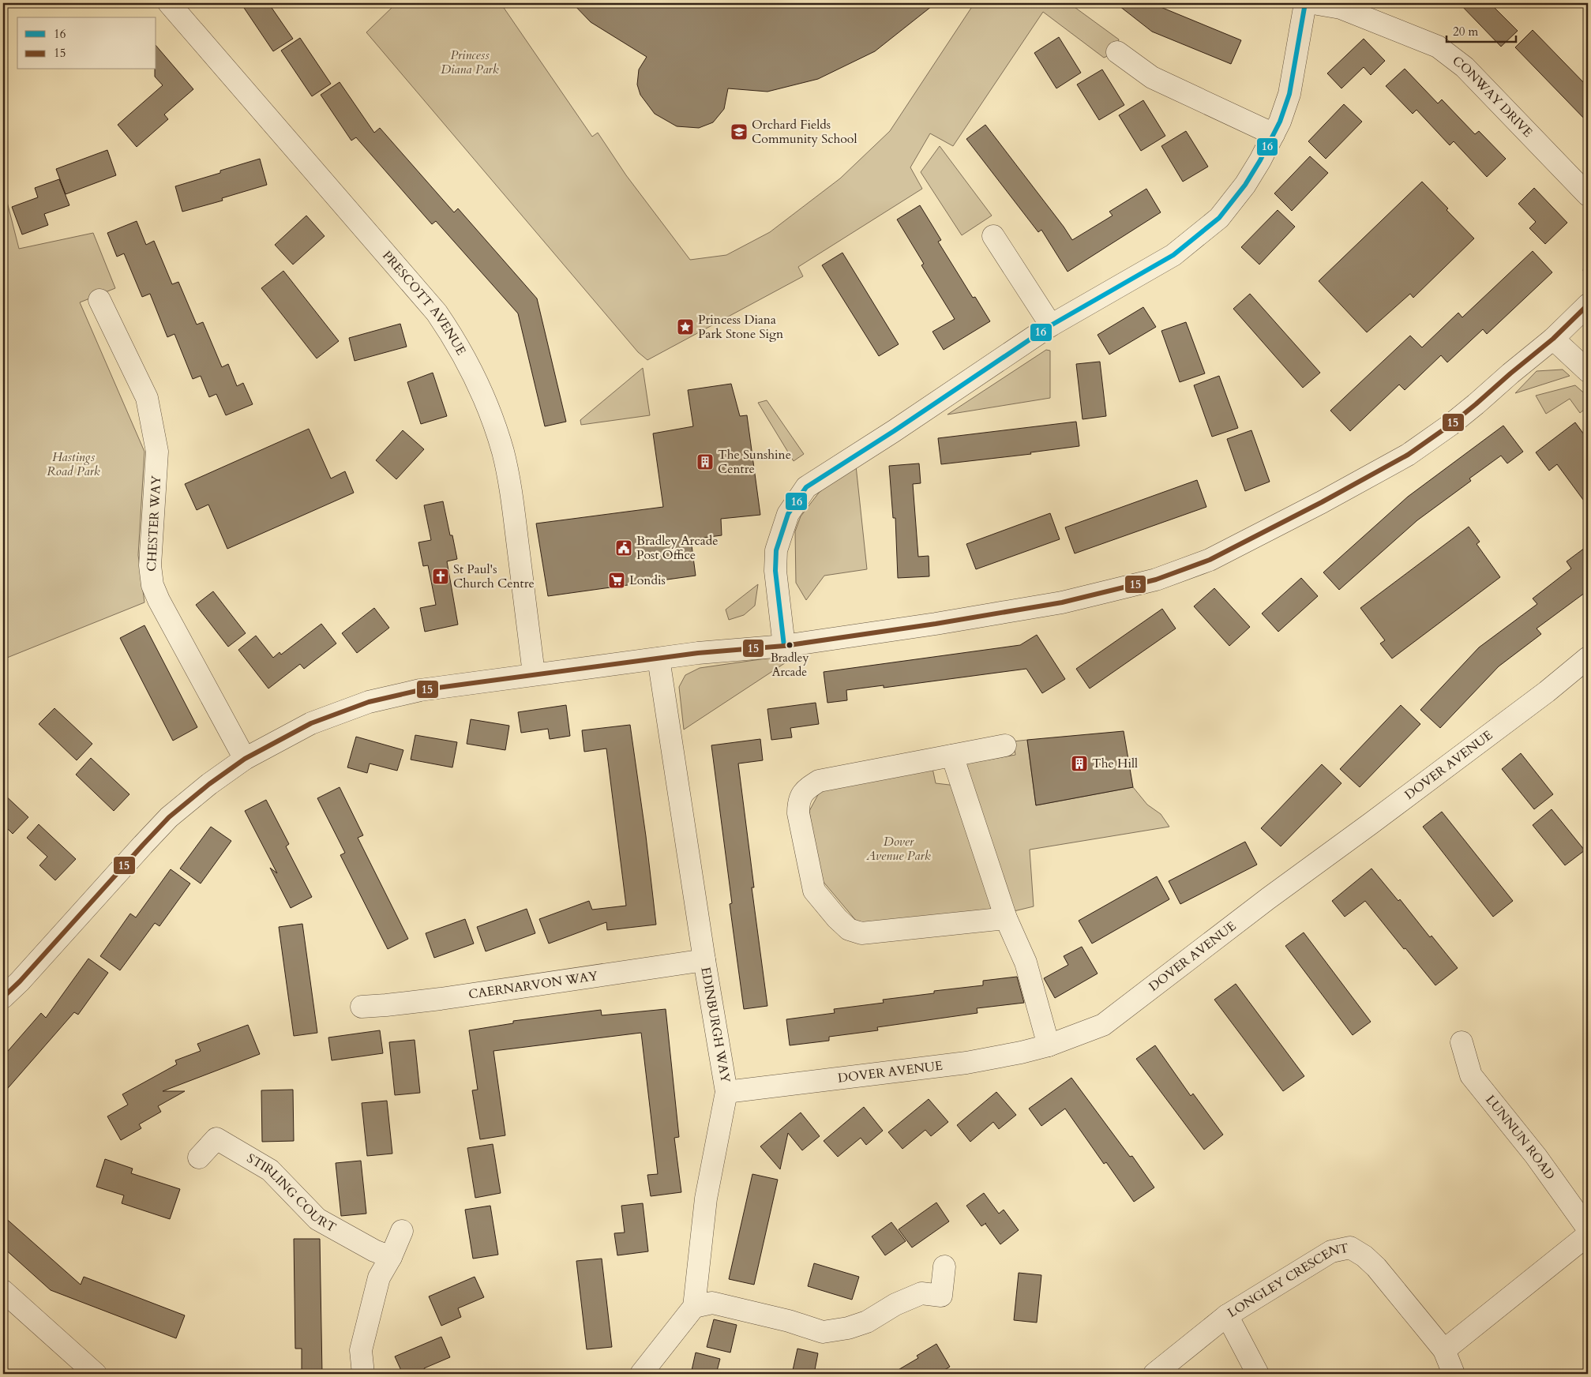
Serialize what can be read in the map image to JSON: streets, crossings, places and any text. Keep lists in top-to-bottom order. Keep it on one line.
{"streets":{"street":["CONWAY DRIVE","PRESCOTT AVENUE","CHESTER WAY","DOVER AVENUE","CAERNARVON WAY","EDINBURGH WAY","LUNNUN ROAD","STIRLING COURT","LONGLEY CRESCENT"]},"crossings":[["DOVER AVENUE","EDINBURGH WAY"],["CAERNARVON WAY","EDINBURGH WAY"]],"parks":["Princess Diana Park","Hastings Road Park","Dover Avenue Park"],"places":{"school or university":["Orchard Fields Community School"],"place":["Princess Diana Park Stone Sign"],"building":["The Sunshine Centre","The Hill"],"public building":["Bradley Arcade Post Office"],"church":["St Paul's Church Centre"],"supermarket":["Londis"],"other":["Bradley Arcade"]},"lines":["transit line 16","transit line 15"],"legend":["16","15"],"scale_bar":"20 m"}
